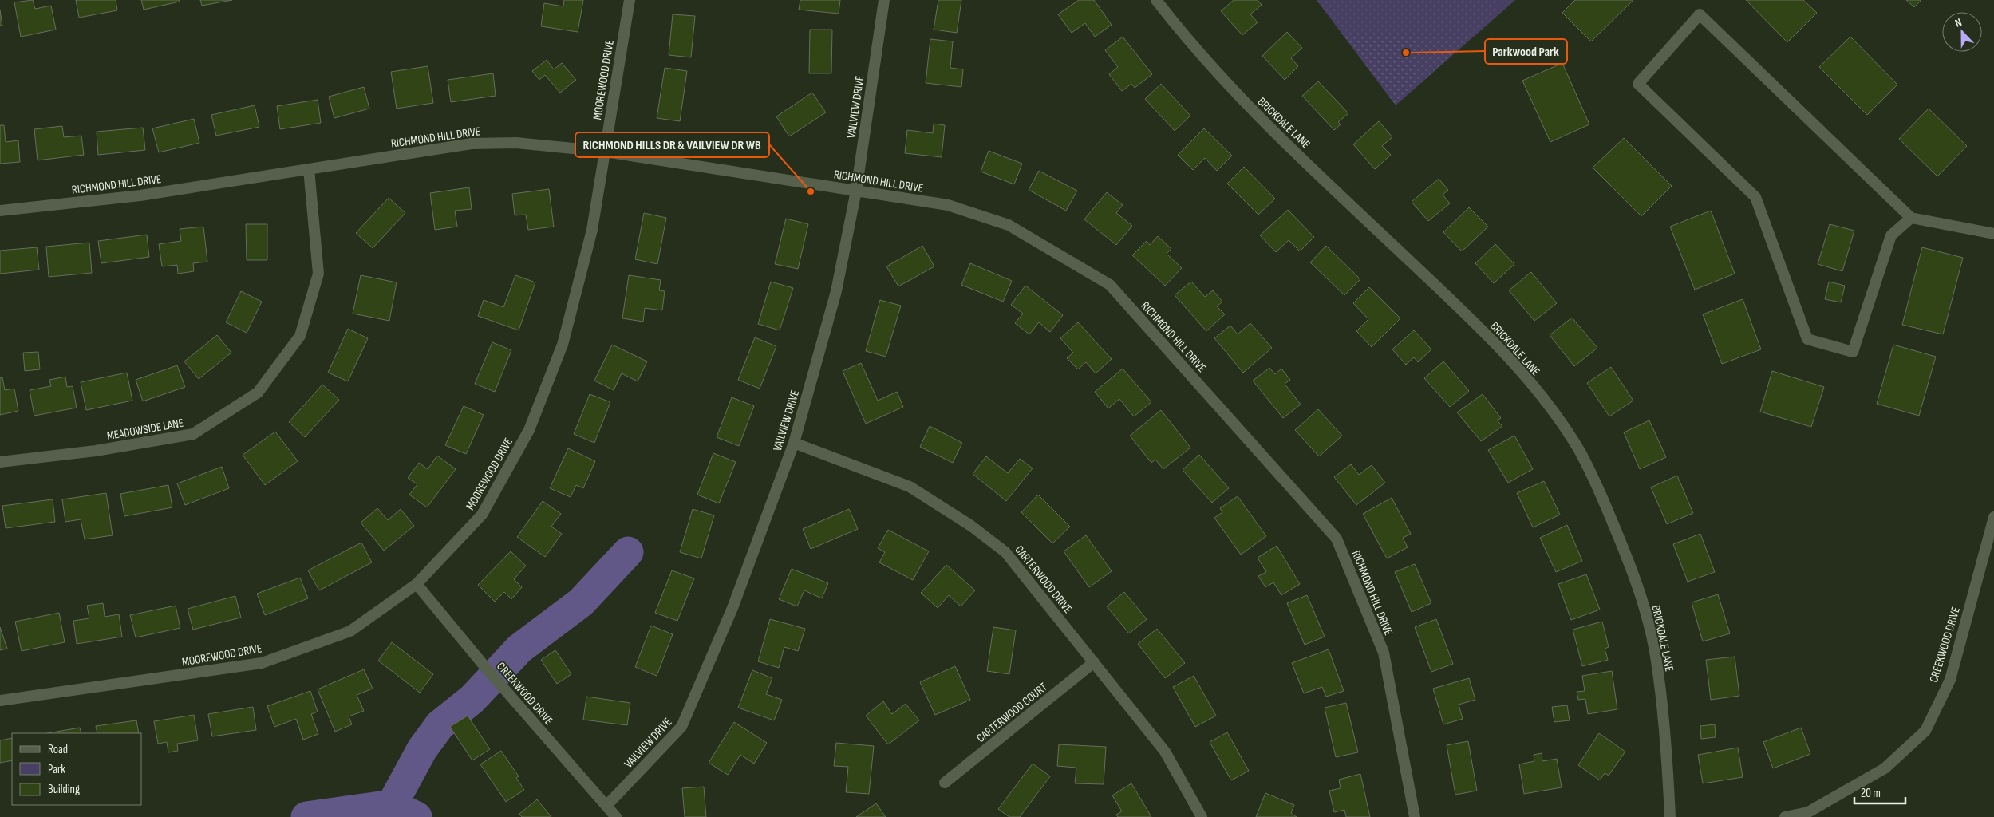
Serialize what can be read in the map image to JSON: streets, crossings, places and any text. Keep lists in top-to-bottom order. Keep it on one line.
{"streets":{"street":["MOOREWOOD DRIVE","VAILVIEW DRIVE","BRICKDALE LANE","RICHMOND HILL DRIVE","MEADOWSIDE LANE","CARTERWOOD DRIVE","CREEKWOOD DRIVE","CARTERWOOD COURT"]},"crossings":[["MOOREWOOD DRIVE","RICHMOND HILL DRIVE"],["MOOREWOOD DRIVE","CREEKWOOD DRIVE"],["VAILVIEW DRIVE","RICHMOND HILL DRIVE"],["VAILVIEW DRIVE","CARTERWOOD DRIVE"],["VAILVIEW DRIVE","CREEKWOOD DRIVE"],["RICHMOND HILL DRIVE","MEADOWSIDE LANE"],["CARTERWOOD DRIVE","CARTERWOOD COURT"]],"places":["Parkwood Park","RICHMOND HILLS DR & VAILVIEW DR WB"],"legend":["Road","Park","Building"],"scale_bar":"20 m","north":"top"}
